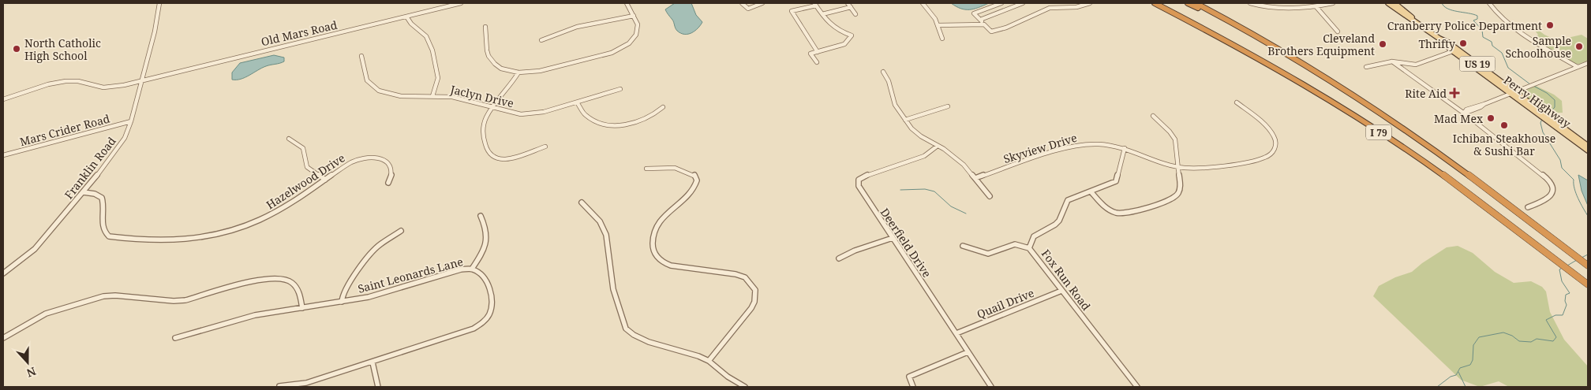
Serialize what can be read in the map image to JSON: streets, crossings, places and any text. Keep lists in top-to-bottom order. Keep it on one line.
{"streets":{"highway":["I 79"],"main road":["US 19","Perry Highway"],"street":["Old Mars Road","Jaclyn Drive","Mars Crider Road","Skyview Drive","Franklin Road","Hazelwood Drive","Deerfield Drive","Saint Leonards Lane","Fox Run Road","Quail Drive"]},"crossings":[["Old Mars Road","Franklin Road"],["Mars Crider Road","Franklin Road"],["Skyview Drive","Fox Run Road"],["Franklin Road","Hazelwood Drive"],["Deerfield Drive","Quail Drive"],["Fox Run Road","Quail Drive"]],"places":{"other":["Cranberry Police Department","Thrifty","Cleveland Brothers Equipment","Sample Schoolhouse","North Catholic High School","Mad Mex","Ichiban Steakhouse & Sushi Bar"],"health":["Rite Aid"]},"north":"bottom"}
